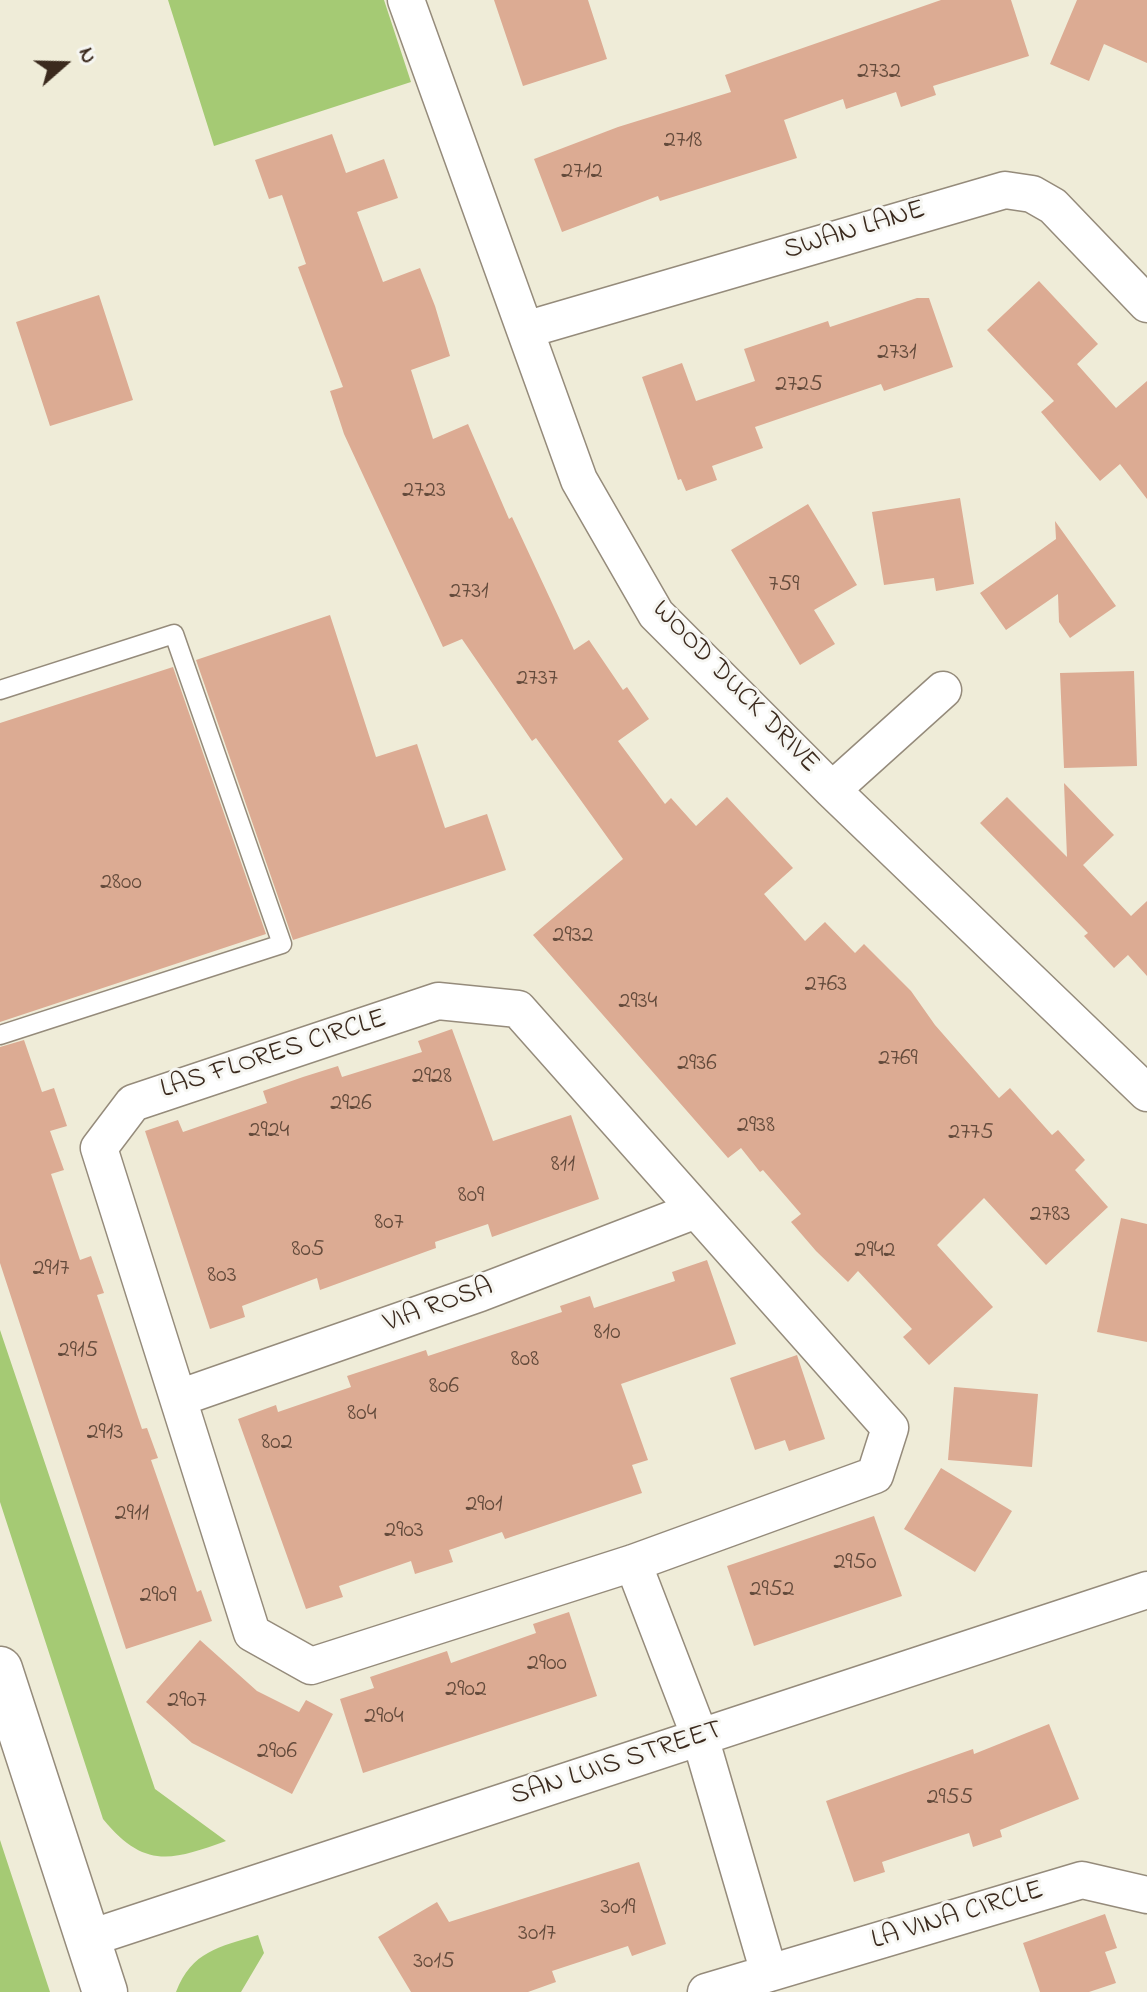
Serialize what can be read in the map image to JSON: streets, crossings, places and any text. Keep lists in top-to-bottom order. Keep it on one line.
{"streets":{"street":["SWAN LANE","WOOD DUCK DRIVE","LAS FLORES CIRCLE","VIA ROSA","SAN LUIS STREET","LA VINA CIRCLE"]},"crossings":[["SWAN LANE","WOOD DUCK DRIVE"],["LAS FLORES CIRCLE","VIA ROSA"]],"house_numbers":["2732","2718","2712","2731","2725","2723","759","2731","2737","2800","2932","2763","2934","2769","2936","2928","2926","2938","2924","2775","811","809","2783","807","805","2942","2917","803","810","2915","808","806","804","2913","802","2901","2911","2903","2950","2952","2909","2900","2902","2907","2904","2906","2955","3019","3017","3015"],"north":"right"}
